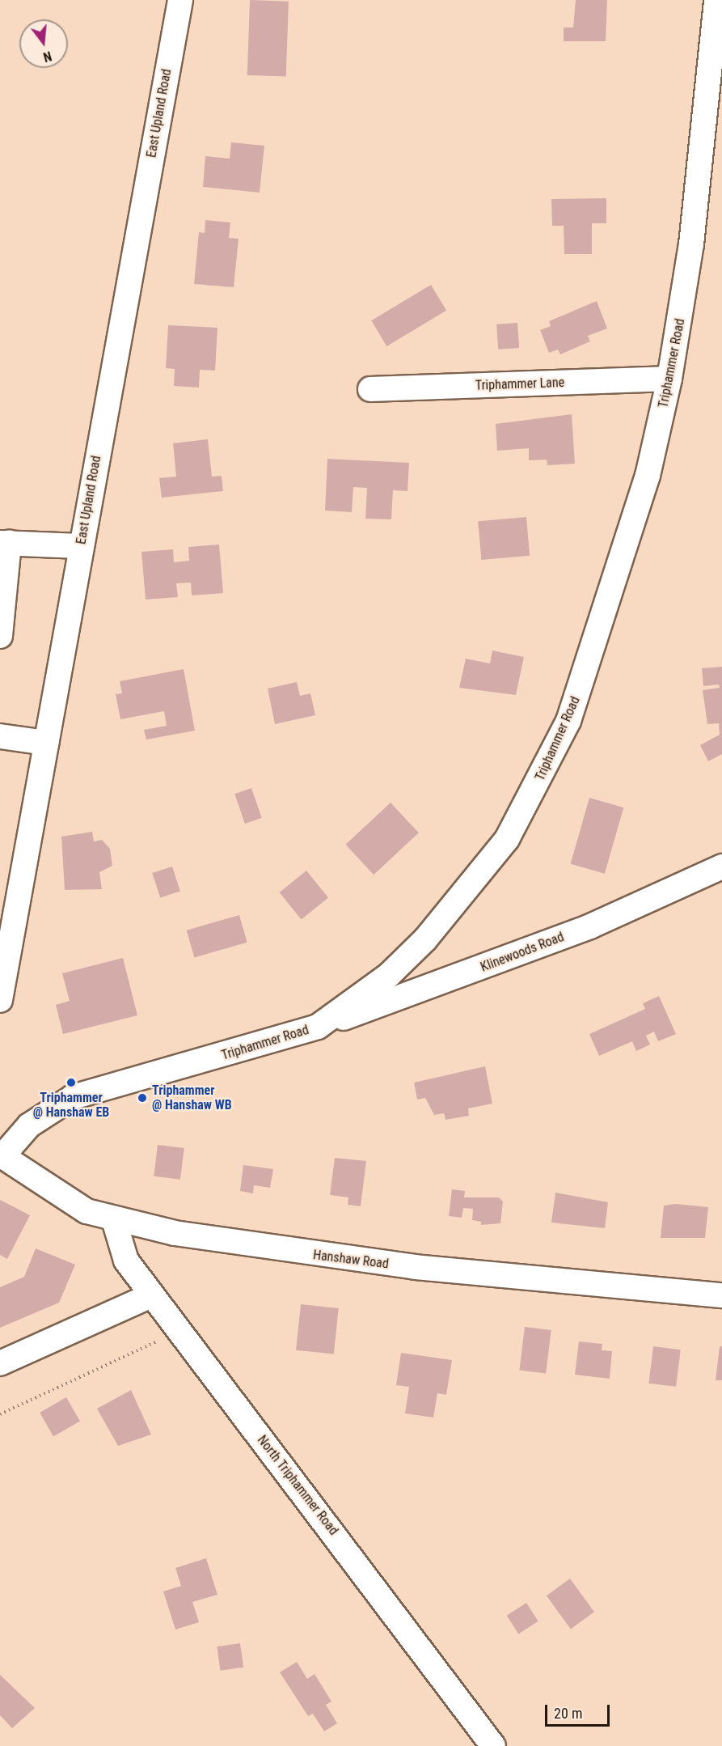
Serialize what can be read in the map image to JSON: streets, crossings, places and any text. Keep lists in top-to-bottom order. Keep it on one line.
{"streets":{"street":["East Upland Road","Triphammer Road","Triphammer Lane","Klinewoods Road","Hanshaw Road","North Triphammer Road"]},"crossings":[["Triphammer Road","Triphammer Lane"],["Triphammer Road","Klinewoods Road"],["Triphammer Road","Hanshaw Road"],["Hanshaw Road","North Triphammer Road"]],"places":["Triphammer @ Hanshaw EB","Triphammer @ Hanshaw WB"],"scale_bar":"20 m","north":"bottom"}
